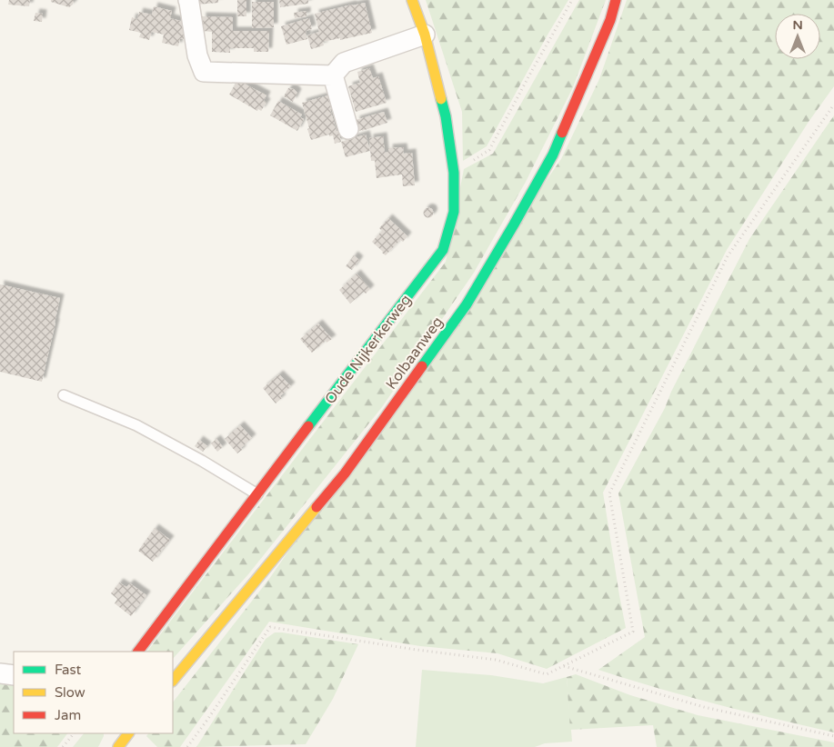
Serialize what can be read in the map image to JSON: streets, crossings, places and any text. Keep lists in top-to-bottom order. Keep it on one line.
{"streets":{"street":["Oude Nijkerkerweg","Kolbaanweg"]},"legend":["Fast","Slow","Jam"],"north":"top"}
